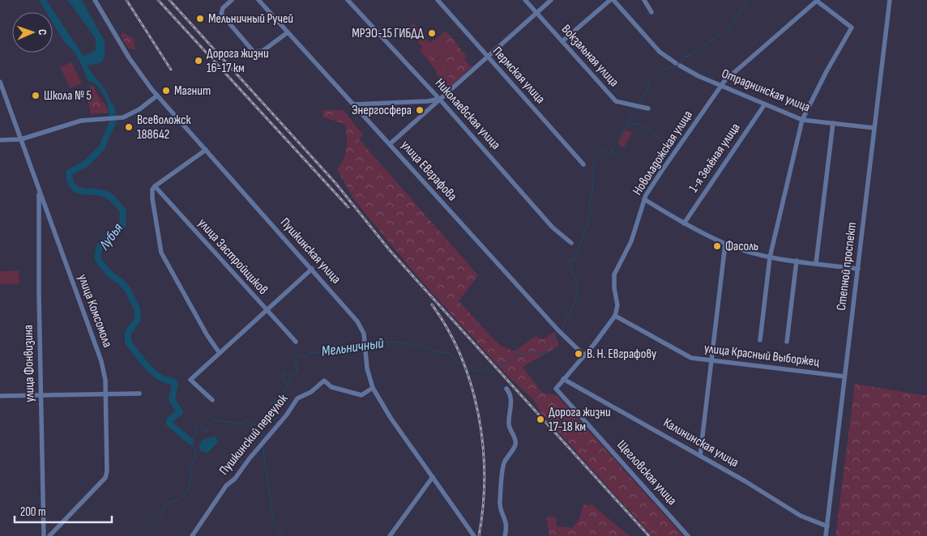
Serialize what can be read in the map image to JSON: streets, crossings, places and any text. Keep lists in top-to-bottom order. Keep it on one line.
{"streets":{"street":["Вокзальная улица","Пермская улица","Отраднинская улица","Николаевская улица","Новоладожская улица","1-я Зелёная улица","улица Евграфова","Пушкинская улица","улица Застройщиков","Степной проспект","улица Комсомола","улица Красный Выборжец","улица Фонвизина","Пушкинский переулок","Калининская улица","Щегловская улица"]},"crossings":[["Отраднинская улица","Новоладожская улица"],["Отраднинская улица","1-я Зелёная улица"],["Отраднинская улица","Степной проспект"],["Новоладожская улица","улица Красный Выборжец"],["Пушкинская улица","Пушкинский переулок"],["Степной проспект","улица Красный Выборжец"],["Степной проспект","Калининская улица"],["улица Комсомола","улица Фонвизина"],["Калининская улица","Щегловская улица"]],"water":["Лубья","Мельничный"],"places":["Мельничный Ручей","МРЭО-15 ГИБДД","Дорога жизни 16-17 км","Магнит","Школа № 5","Энергосфера","Всеволожск 188642","Фасоль","В. Н. Евграфову","Дорога жизни 17-18 км"],"scale_bar":"200 m","north":"right"}
